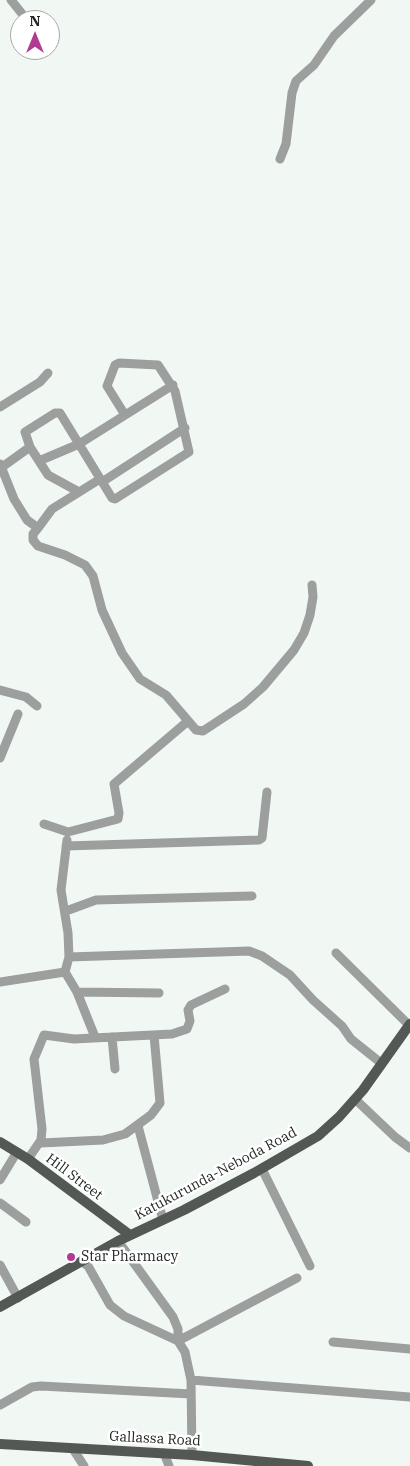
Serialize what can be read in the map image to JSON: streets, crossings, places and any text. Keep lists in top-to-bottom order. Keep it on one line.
{"streets":{"main road":["Katukurunda-Neboda Road","Hill Street","Gallassa Road"]},"crossings":[["Katukurunda-Neboda Road","Hill Street"]],"places":["Star Pharmacy"],"north":"top"}
